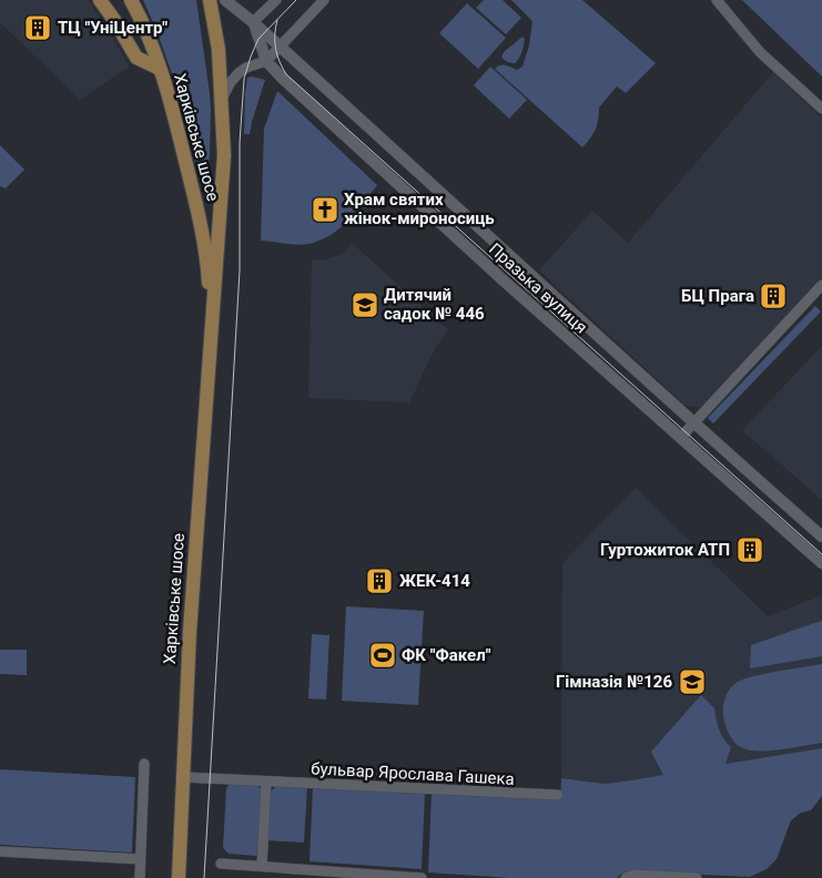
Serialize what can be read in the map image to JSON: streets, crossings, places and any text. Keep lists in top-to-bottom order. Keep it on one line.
{"streets":{"main road":["Харківське шосе"],"street":["Празька вулиця","бульвар Ярослава Гашека"]},"crossings":[["Харківське шосе","бульвар Ярослава Гашека"]],"places":{"building":["ТЦ \"УніЦентр\"","БЦ Прага","Гуртожиток АТП","ЖЕК-414"],"church":["Храм святих жінок-мироносиць"],"school or university":["Дитячий садок № 446","Гімназія №126"],"sports":["ФК \"Факел\""]}}
